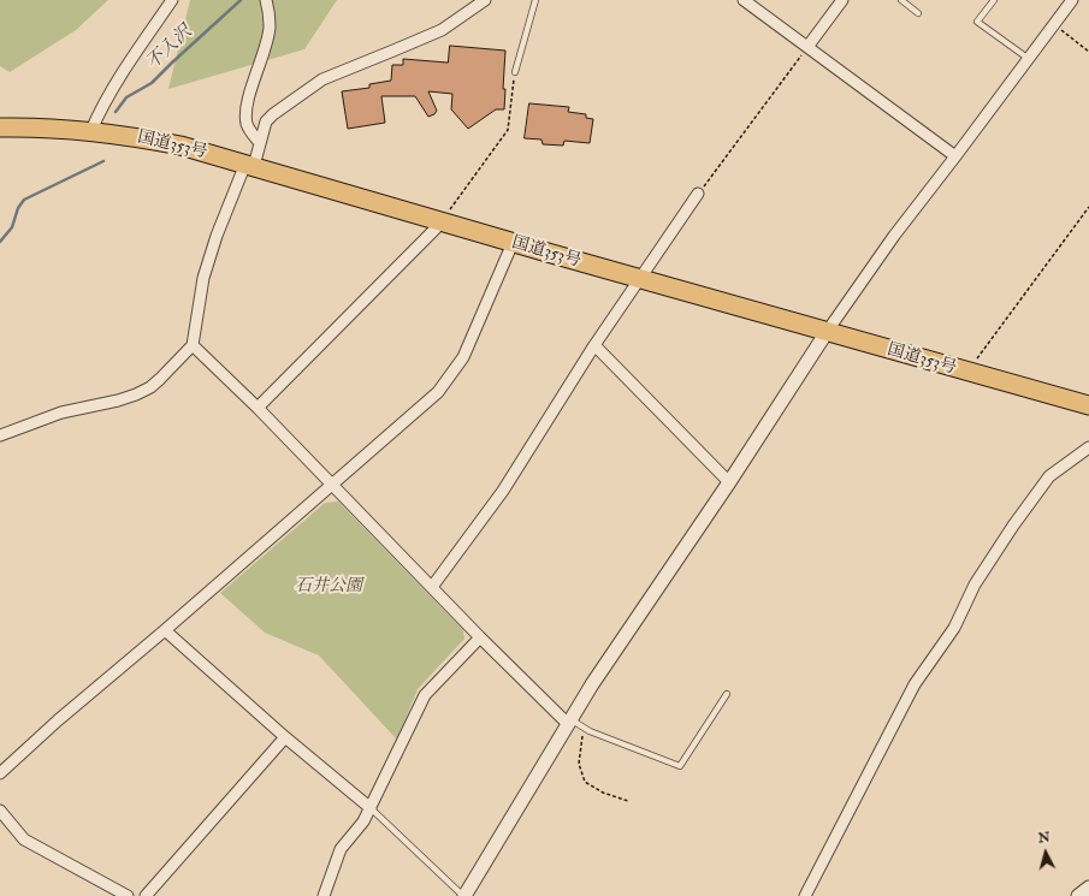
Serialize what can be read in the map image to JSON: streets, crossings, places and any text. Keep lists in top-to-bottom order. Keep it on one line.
{"streets":{"highway":["国道353号"]},"water":["不入沢"],"parks":["石井公園"],"north":"top"}
